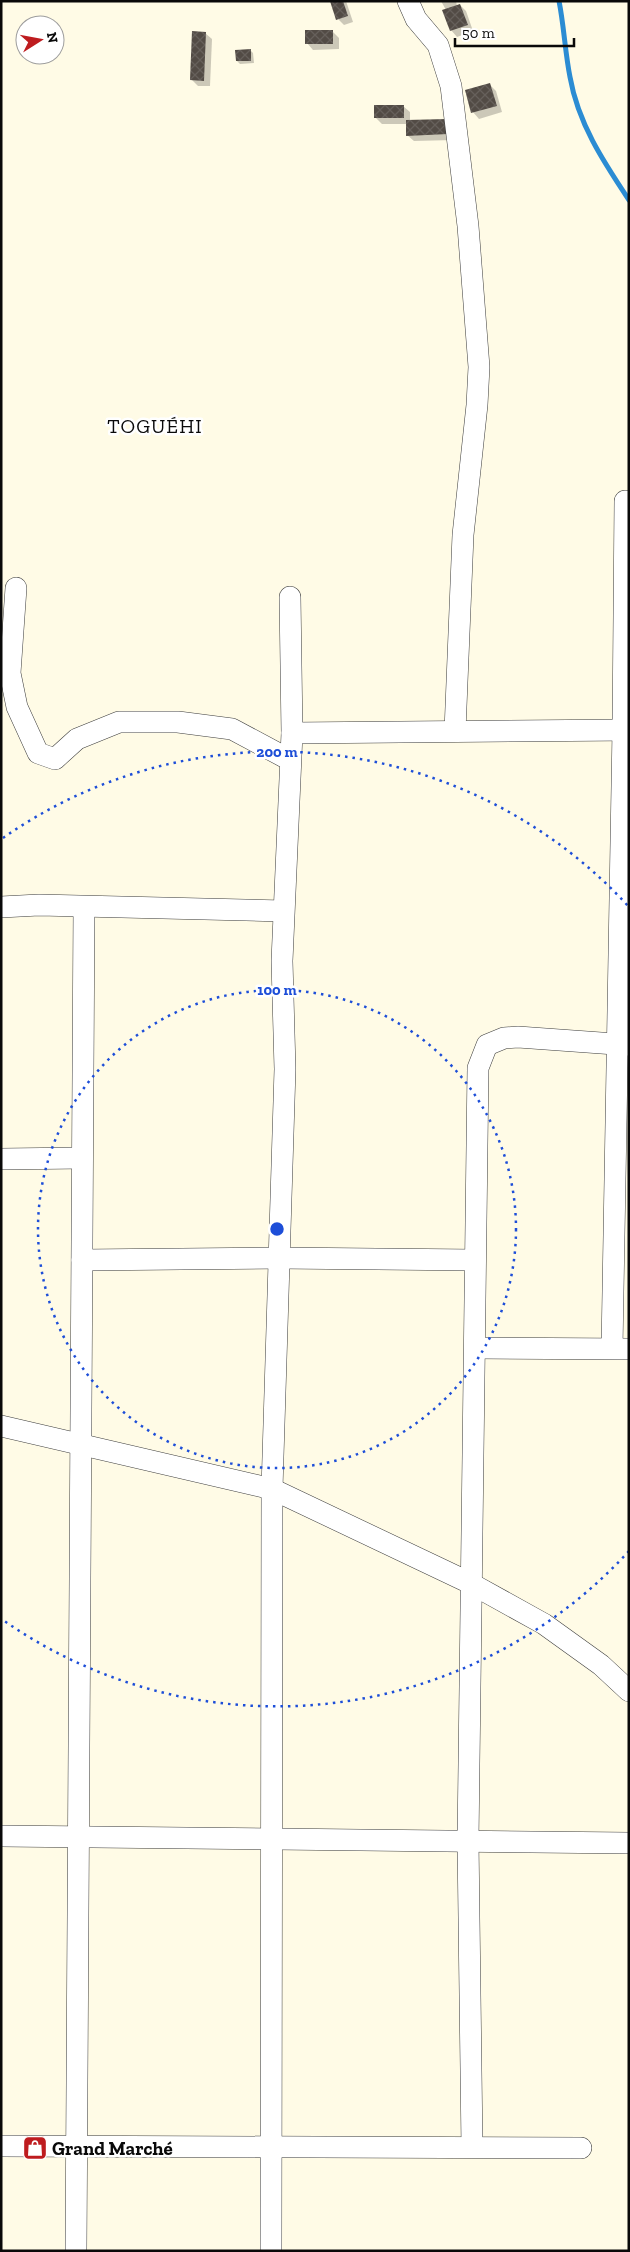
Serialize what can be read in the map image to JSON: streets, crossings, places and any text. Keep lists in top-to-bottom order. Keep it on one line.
{"districts":["TOGUÉHI"],"places":{"shop":["Grand Marché"]},"scale_bar":"50 m","north":"right","rings":["200 m","100 m"]}
